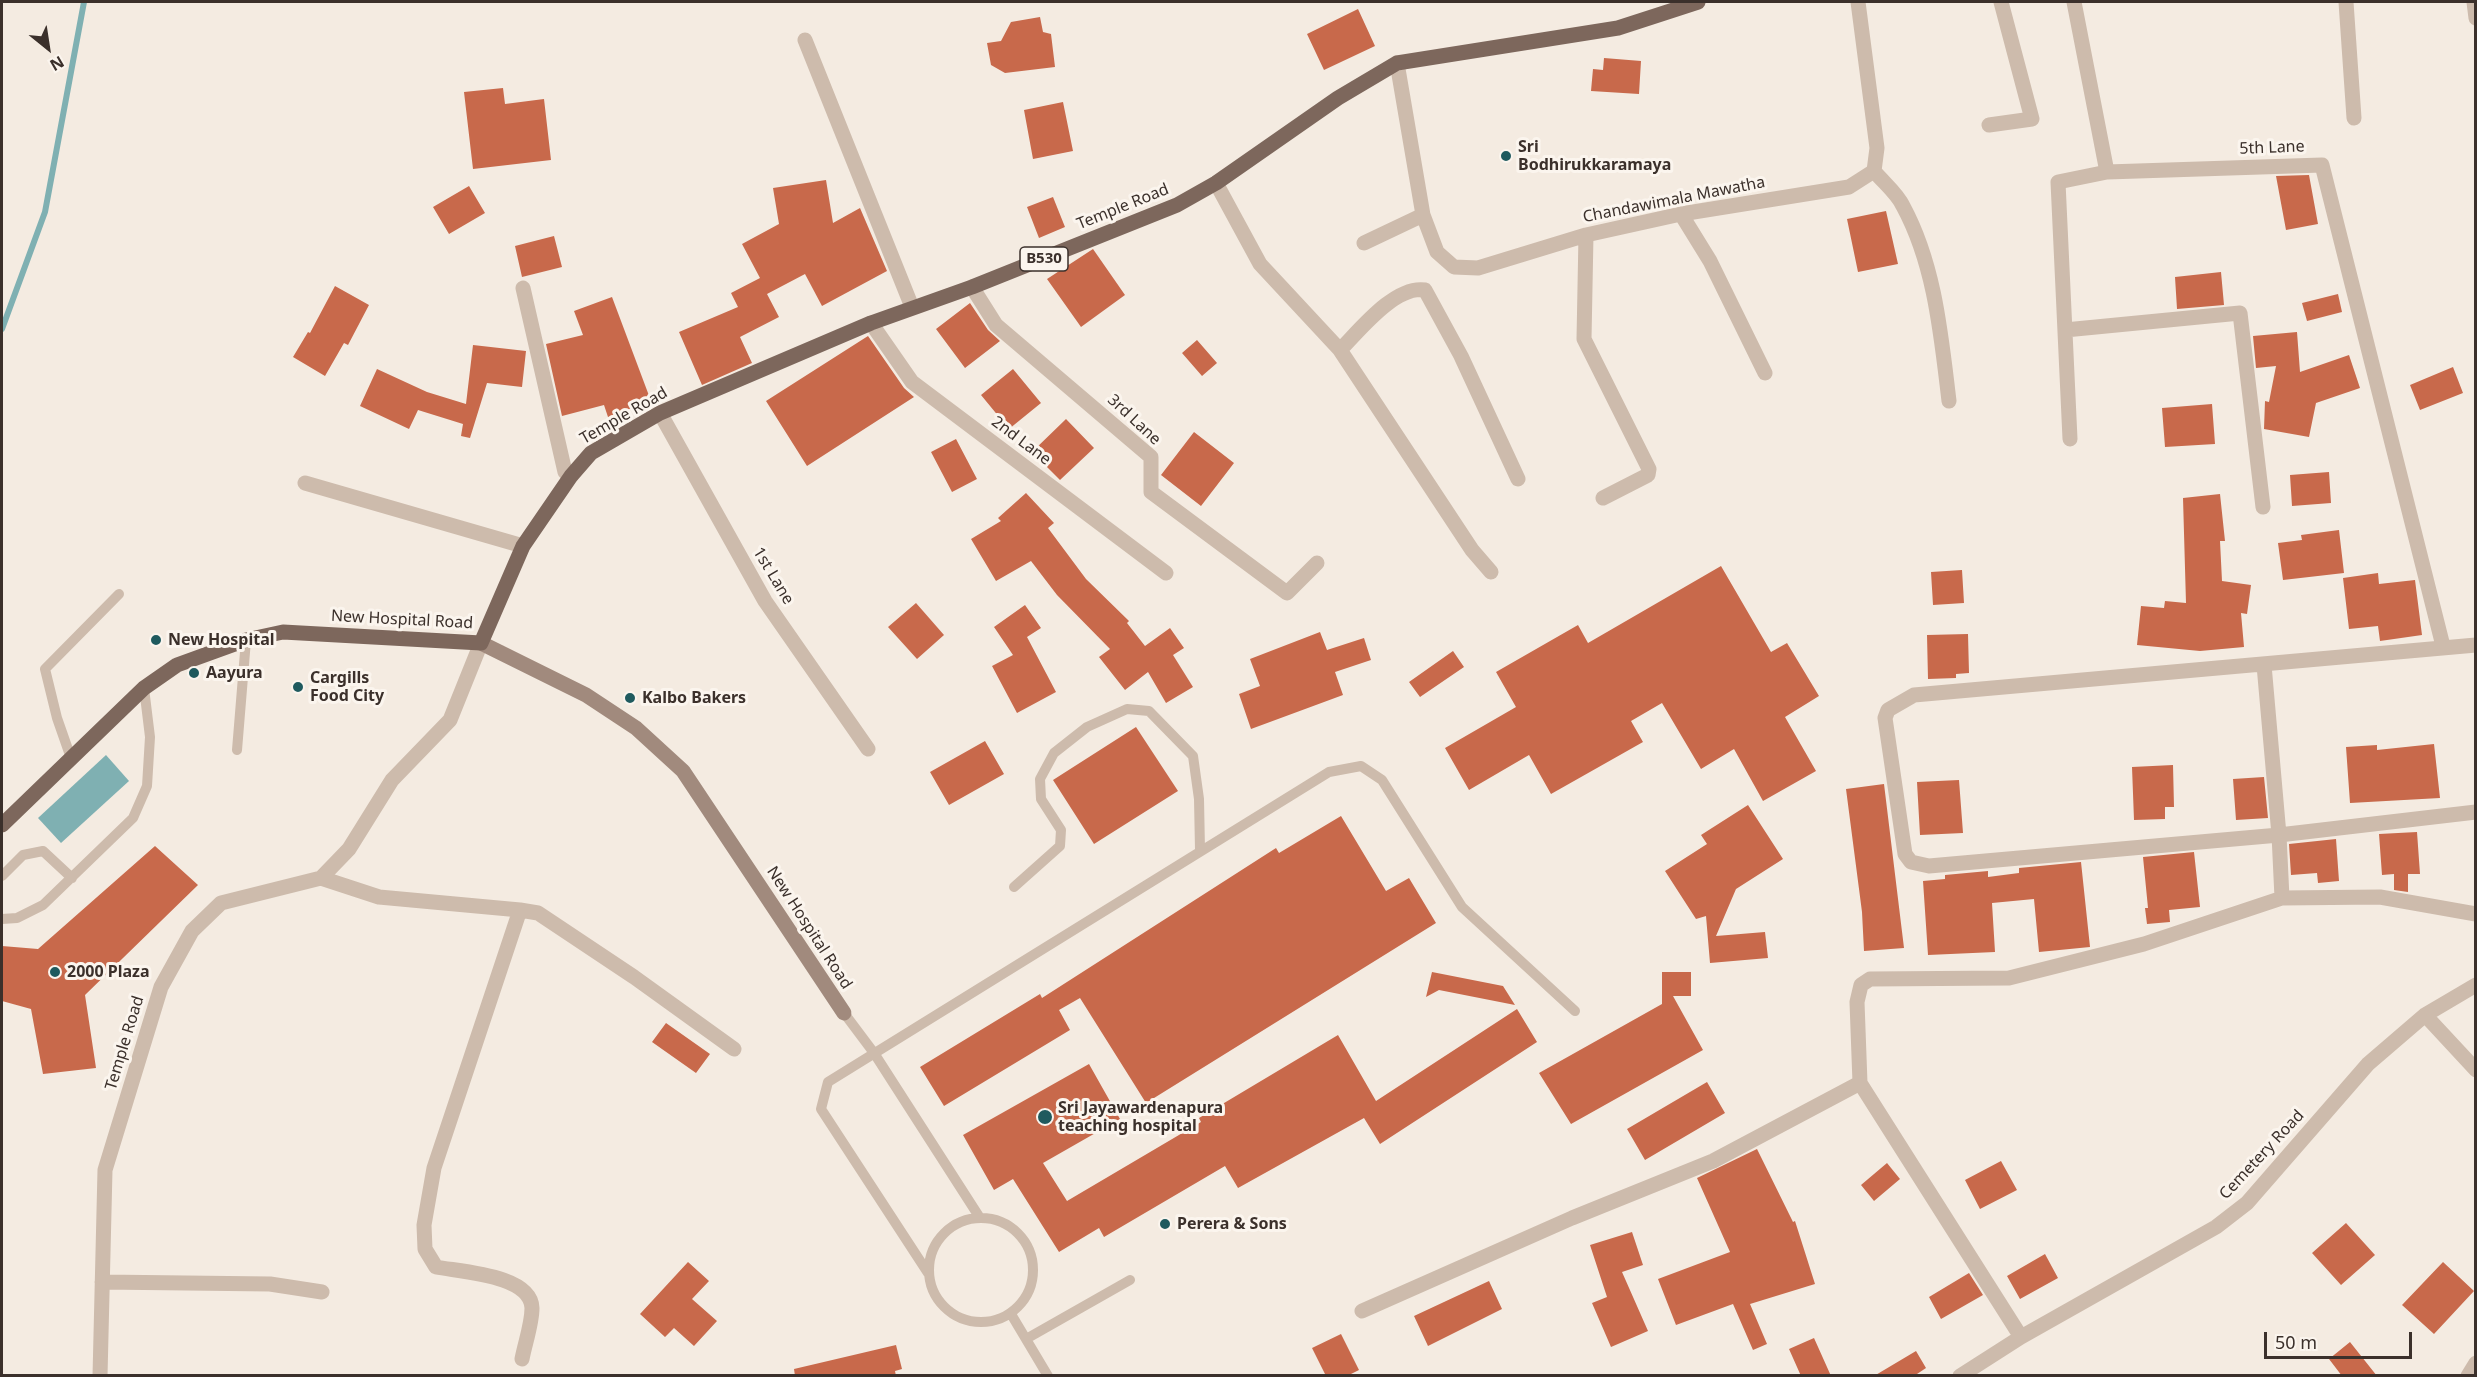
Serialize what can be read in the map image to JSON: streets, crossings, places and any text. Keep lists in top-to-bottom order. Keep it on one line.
{"streets":{"main road":["Temple Road","B530","New Hospital Road"],"street":["5th Lane","Chandawimala Mawatha","3rd Lane","2nd Lane","1st Lane","Cemetery Road"]},"crossings":[["Chandawimala Mawatha","Temple Road"],["Temple Road","3rd Lane"],["Temple Road","2nd Lane"],["Temple Road","1st Lane"],["Temple Road","New Hospital Road"]],"places":["Sri Bodhirukkaramaya","New Hospital","Aayura","Cargills Food City","Kalbo Bakers","2000 Plaza","Sri Jayawardenapura teaching hospital","Perera & Sons"],"scale_bar":"50 m","north":"bottom right"}
